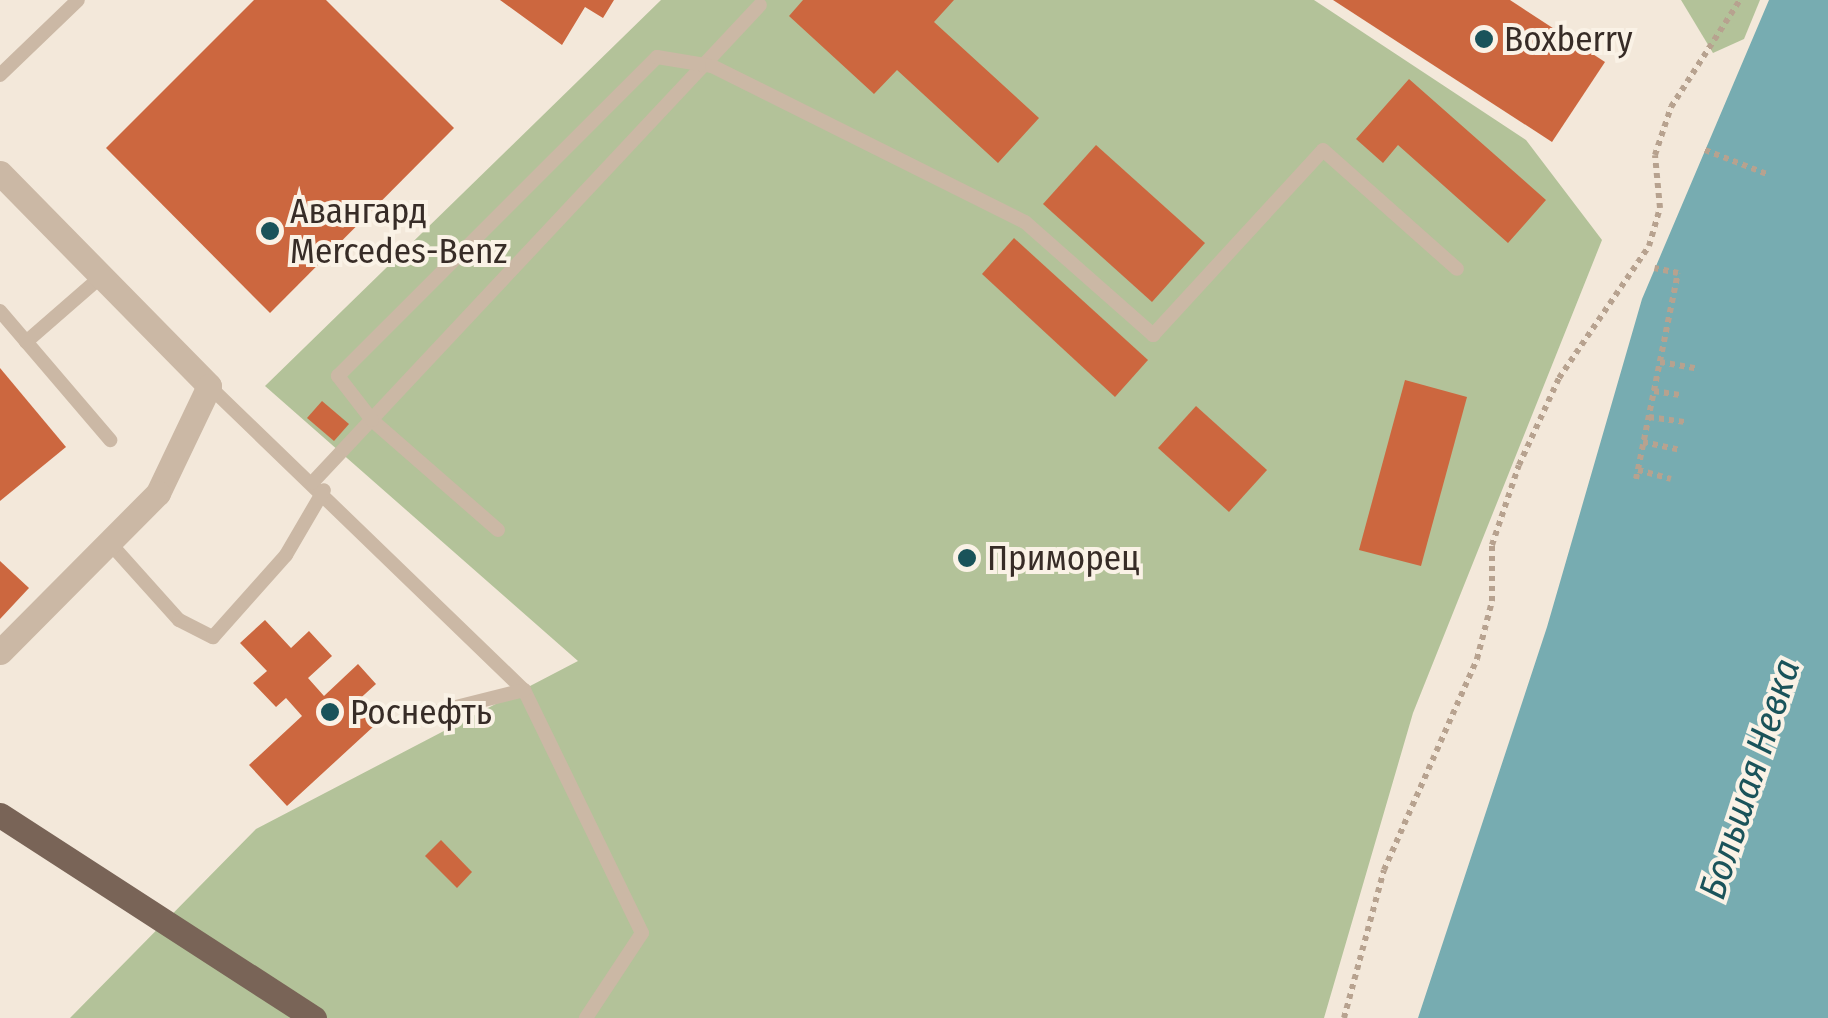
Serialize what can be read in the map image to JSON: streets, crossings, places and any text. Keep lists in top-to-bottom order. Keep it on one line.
{"water":["Большая Невка"],"places":["Boxberry","Авангард Mercedes-Benz","Приморец","Роснефть"]}
